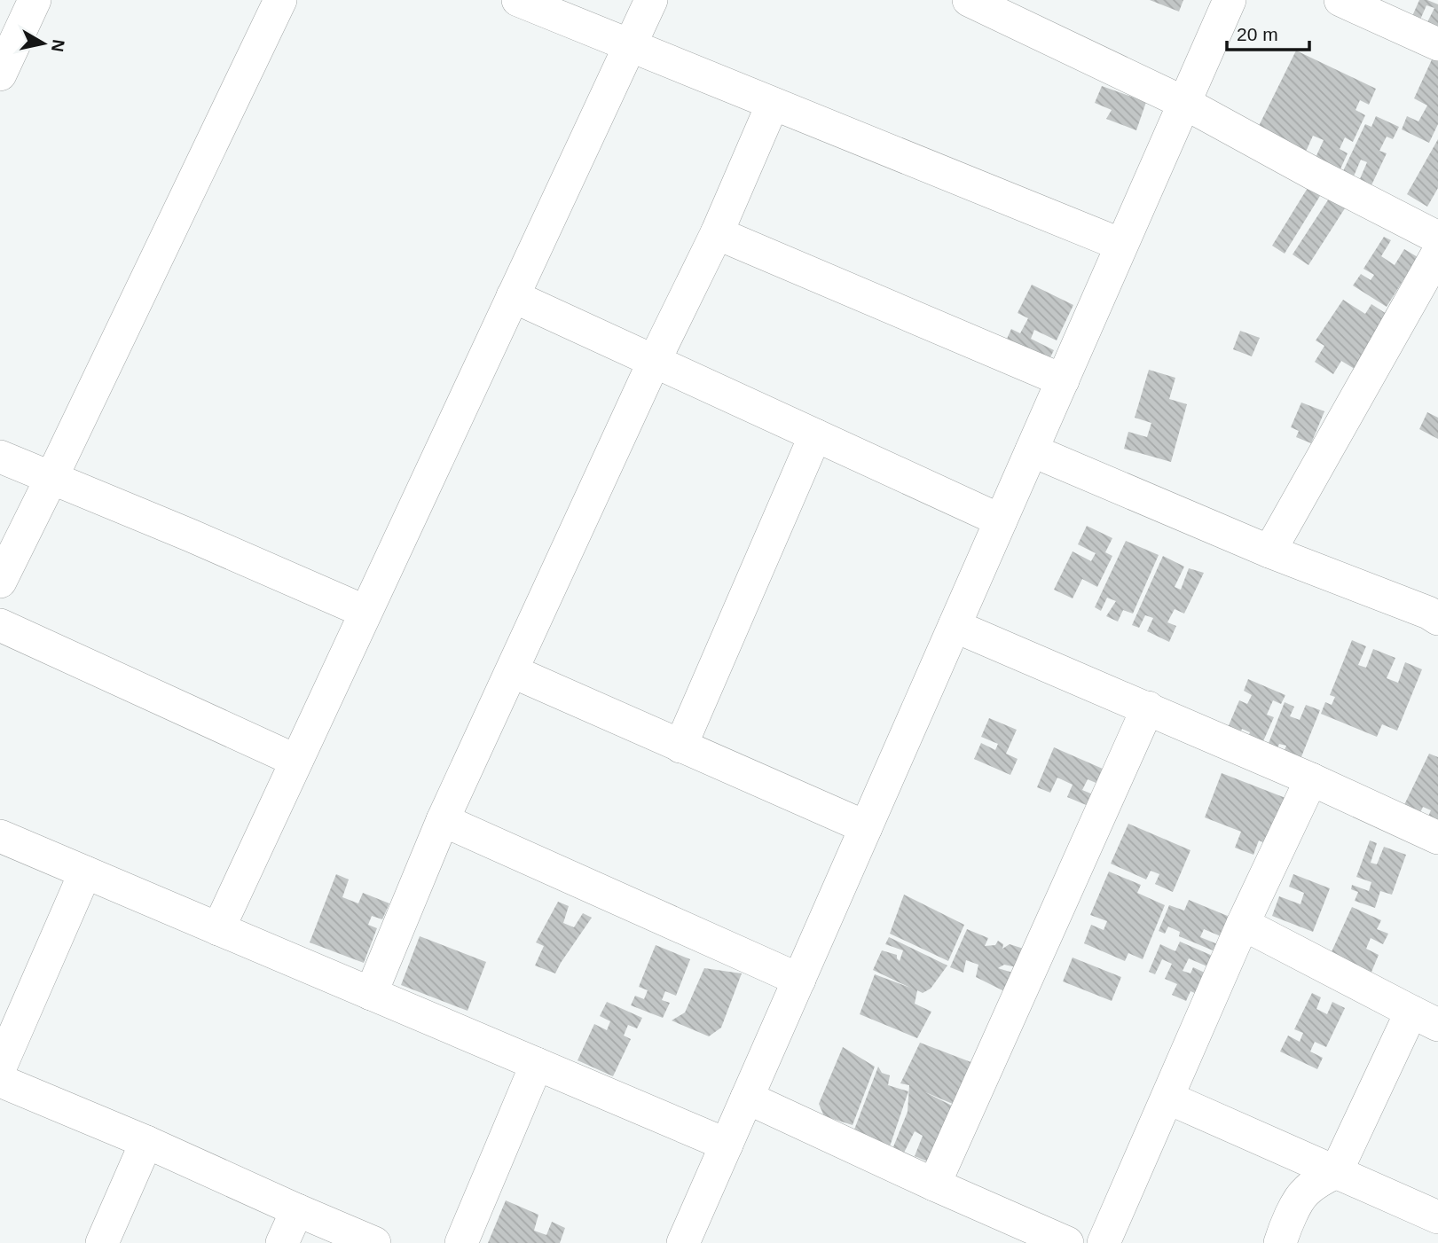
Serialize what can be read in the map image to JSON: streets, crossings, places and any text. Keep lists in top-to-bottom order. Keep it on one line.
{"scale_bar":"20 m","north":"right"}
